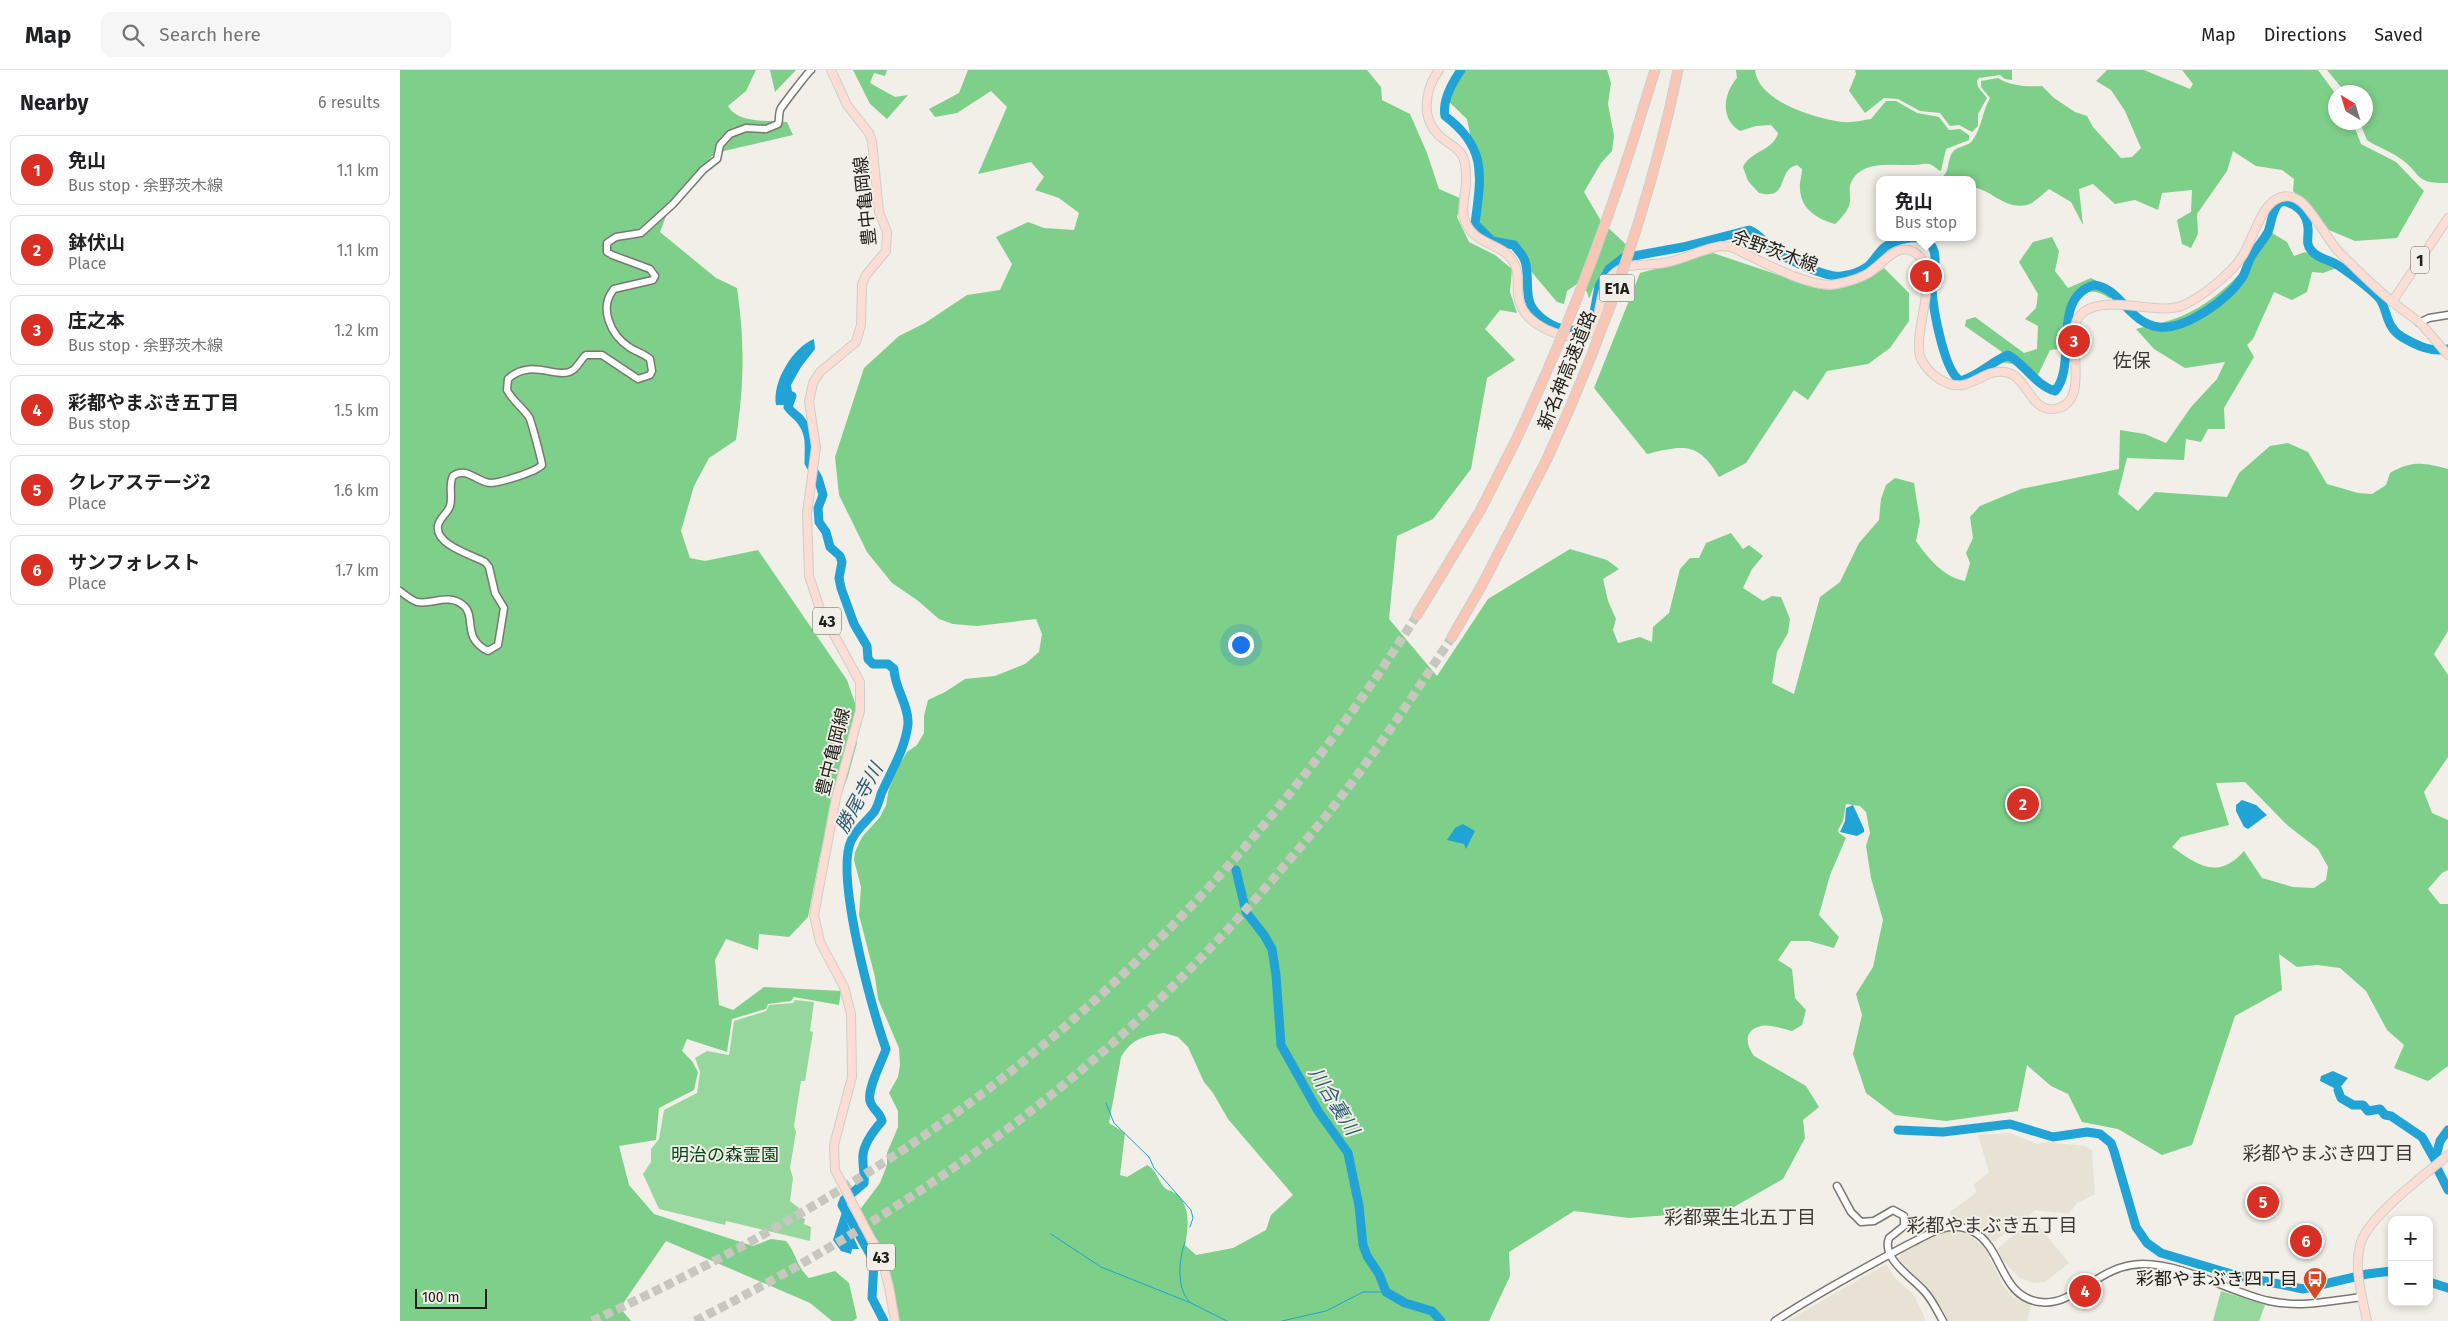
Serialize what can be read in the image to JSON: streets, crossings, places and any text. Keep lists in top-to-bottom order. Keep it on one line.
{"streets":{"highway":["E1A","新名神高速道路"],"main road":["豊中亀岡線","余野茨木線","1","43"]},"crossings":[["余野茨木線","1"]],"districts":["佐保","彩都やまぶき四丁目","彩都粟生北五丁目","彩都やまぶき五丁目"],"water":["勝尾寺川","川合裏川"],"parks":["明治の森霊園"],"places":{"bus stop":["彩都やまぶき四丁目"]},"scale_bar":"100 m","north":"top left","page":{"header":"Map","search":"Search here","nav":["Map","Directions","Saved"],"heading":["Nearby","6 results"],"list":[{"mark":"1","name":"免山","note":"Bus stop · 余野茨木線","value":"1.1 km"},{"mark":"2","name":"鉢伏山","note":"Place","value":"1.1 km"},{"mark":"3","name":"庄之本","note":"Bus stop · 余野茨木線","value":"1.2 km"},{"mark":"4","name":"彩都やまぶき五丁目","note":"Bus stop","value":"1.5 km"},{"mark":"5","name":"クレアステージ2","note":"Place","value":"1.6 km"},{"mark":"6","name":"サンフォレスト","note":"Place","value":"1.7 km"}],"popup":["免山","Bus stop"],"pins":["1","3","2","5","6","4"],"map_buttons":["+","−"],"scale":"100 m"}}
